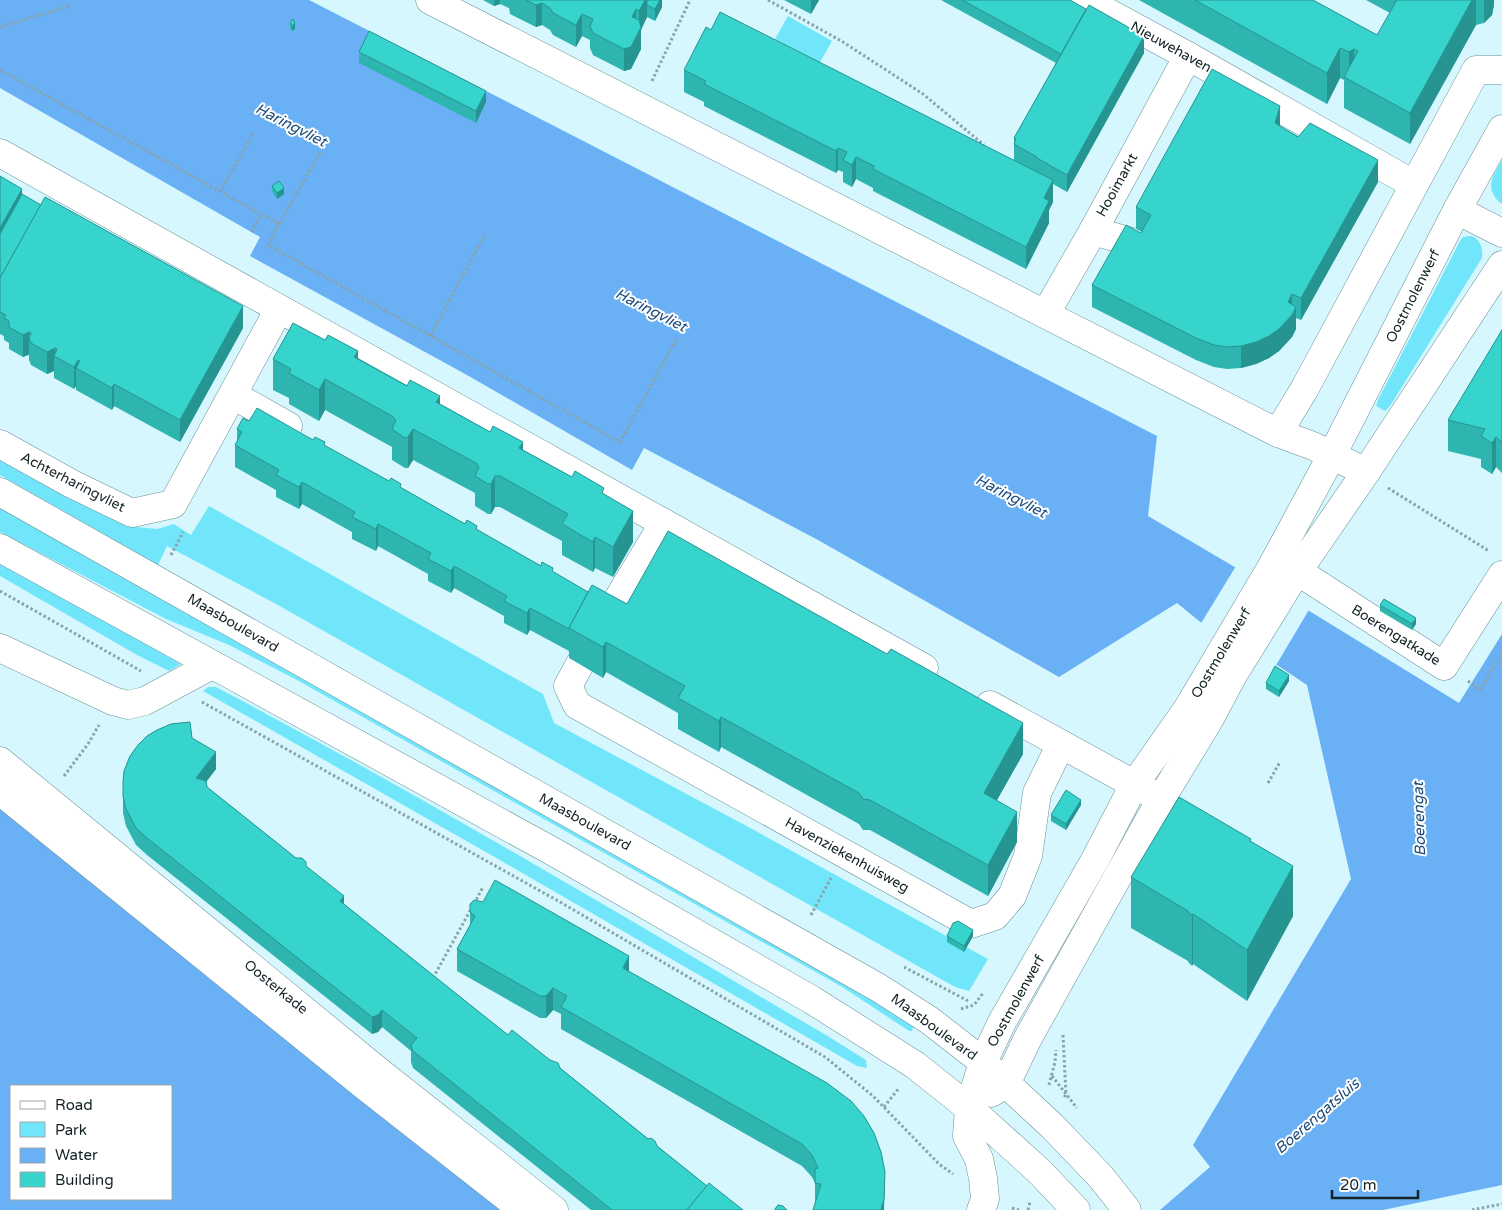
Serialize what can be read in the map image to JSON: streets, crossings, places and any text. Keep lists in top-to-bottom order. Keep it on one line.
{"streets":{"street":["Nieuwehaven","Hooimarkt","Oostmolenwerf","Achterharingvliet","Maasboulevard","Boerengatkade","Havenziekenhuisweg","Oosterkade"]},"crossings":[["Nieuwehaven","Hooimarkt"],["Oostmolenwerf","Maasboulevard"],["Oostmolenwerf","Boerengatkade"]],"water":["Haringvliet","Boerengat","Boerengatsluis"],"legend":["Road","Park","Water","Building"],"scale_bar":"20 m"}
